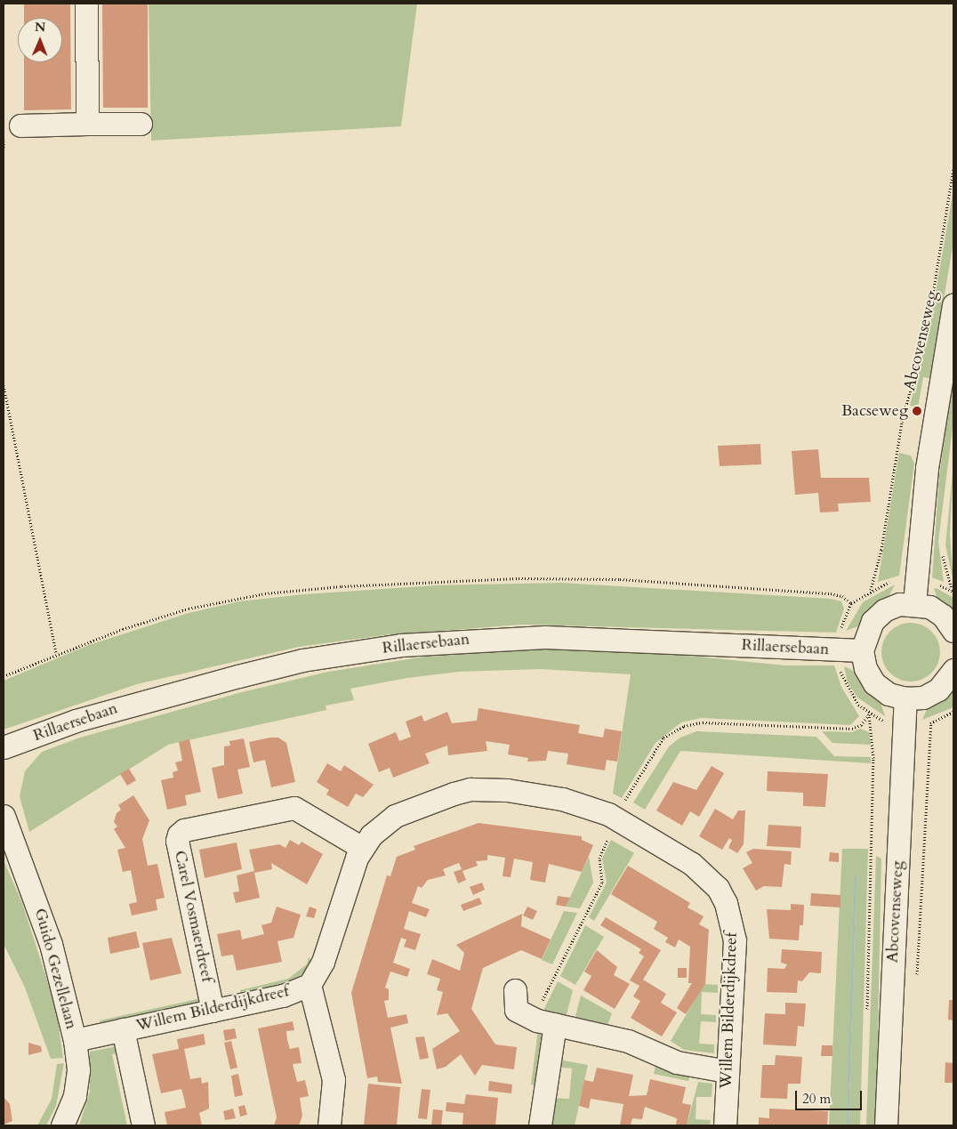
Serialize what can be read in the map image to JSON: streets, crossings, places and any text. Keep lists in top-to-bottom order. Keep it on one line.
{"streets":{"street":["Abcovenseweg","Rillaersebaan","Carel Vosmaerdreef","Guido Gezellelaan","Willem Bilderdijkdreef"]},"crossings":[["Carel Vosmaerdreef","Willem Bilderdijkdreef"],["Guido Gezellelaan","Willem Bilderdijkdreef"]],"places":["Bacseweg"],"scale_bar":"20 m","north":"top"}
